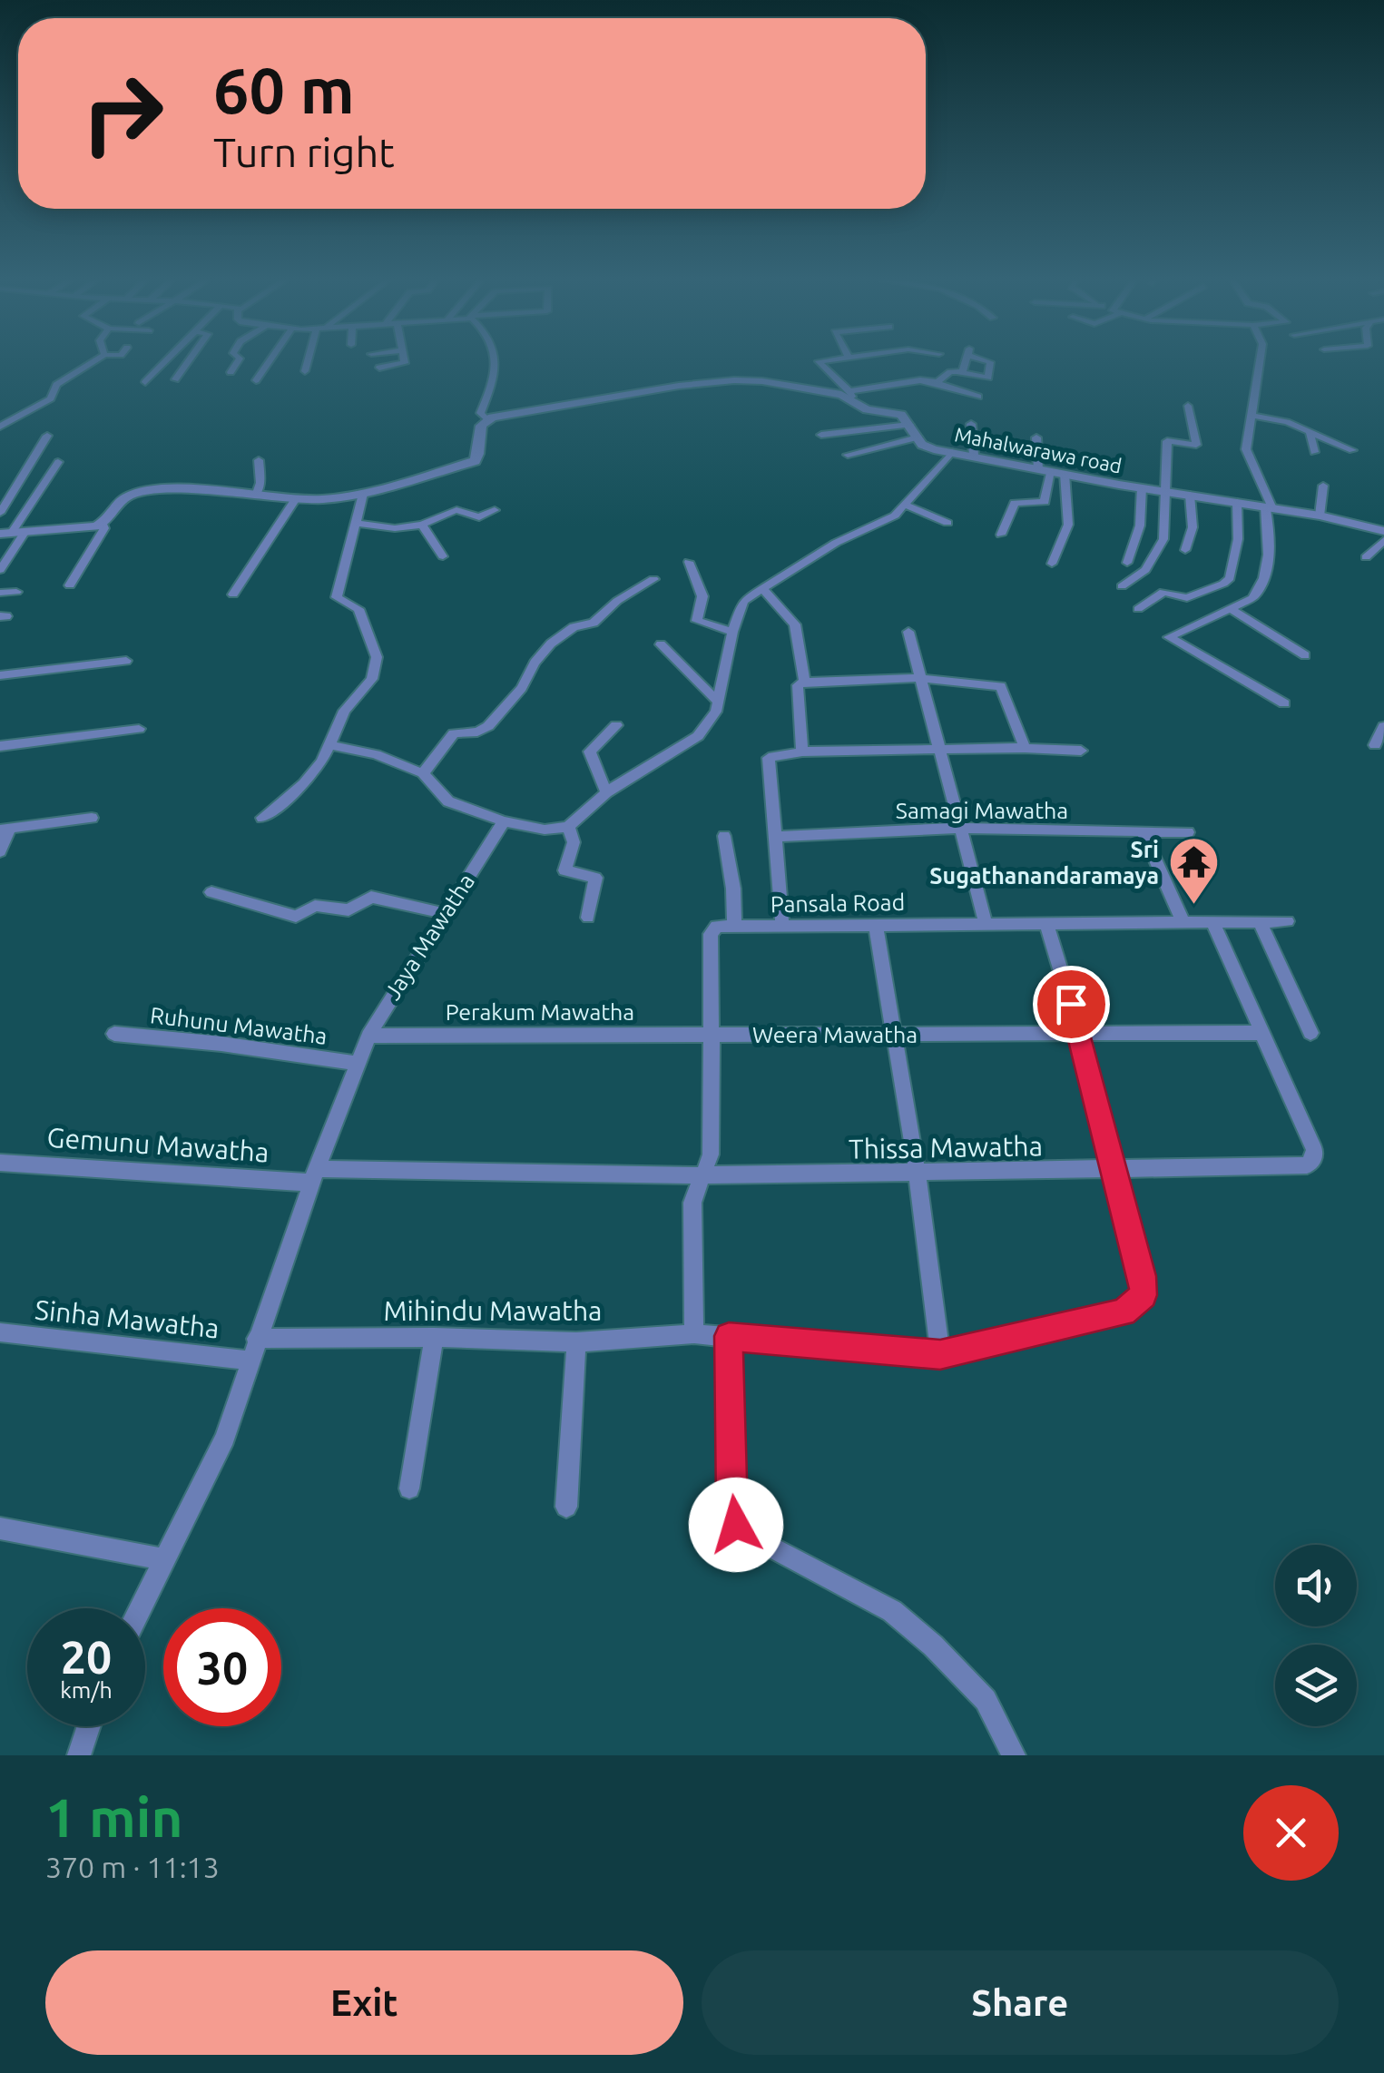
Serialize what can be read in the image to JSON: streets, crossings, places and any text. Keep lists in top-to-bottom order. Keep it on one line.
{"streets":{"street":["Mahalwarawa road","Samagi Mawatha","Pansala Road","Jaya Mawatha","Perakum Mawatha","Ruhunu Mawatha","Weera Mawatha","Gemunu Mawatha","Thissa Mawatha","Mihindu Mawatha","Sinha Mawatha"]},"crossings":[["Pansala Road","Thissa Mawatha"],["Jaya Mawatha","Perakum Mawatha"],["Jaya Mawatha","Ruhunu Mawatha"],["Jaya Mawatha","Gemunu Mawatha"],["Jaya Mawatha","Thissa Mawatha"],["Jaya Mawatha","Mihindu Mawatha"],["Jaya Mawatha","Sinha Mawatha"],["Perakum Mawatha","Weera Mawatha"],["Weera Mawatha","Thissa Mawatha"],["Gemunu Mawatha","Thissa Mawatha"],["Thissa Mawatha","Mihindu Mawatha"]],"places":{"temple":["Sri Sugathanandaramaya"]},"page":{"turn":["60 m","Turn right"],"speed":"20 km/h","limit":"30","heading":["1 min","370 m · 11:13"],"buttons":["Exit","Share"]}}
